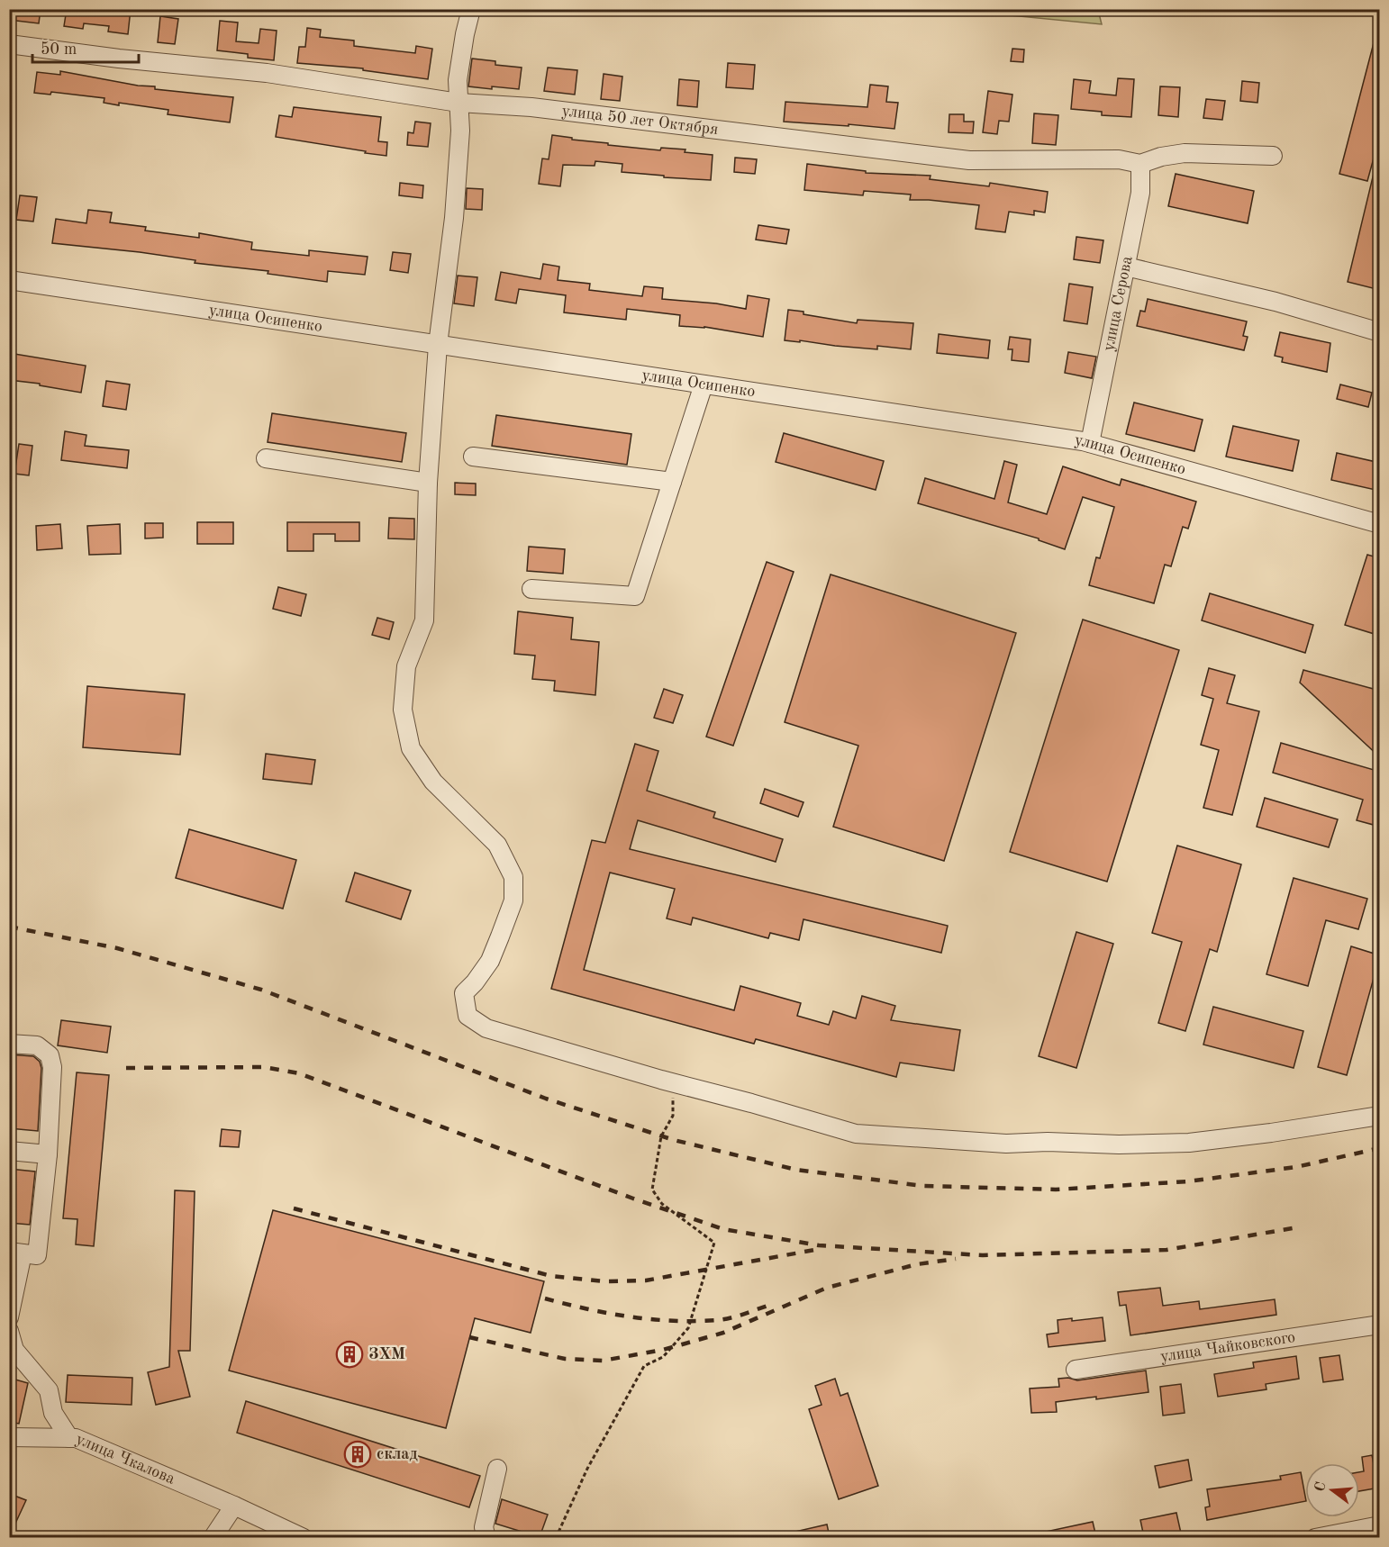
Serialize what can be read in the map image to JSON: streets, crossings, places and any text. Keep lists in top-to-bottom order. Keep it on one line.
{"streets":{"street":["улица 50 лет Октября","улица Серова","улица Осипенко","улица Чайковского","улица Чкалова"]},"crossings":[["улица 50 лет Октября","улица Серова"],["улица Серова","улица Осипенко"]],"places":{"building":["ЗХМ","склад"]},"scale_bar":"50 m","north":"left"}
